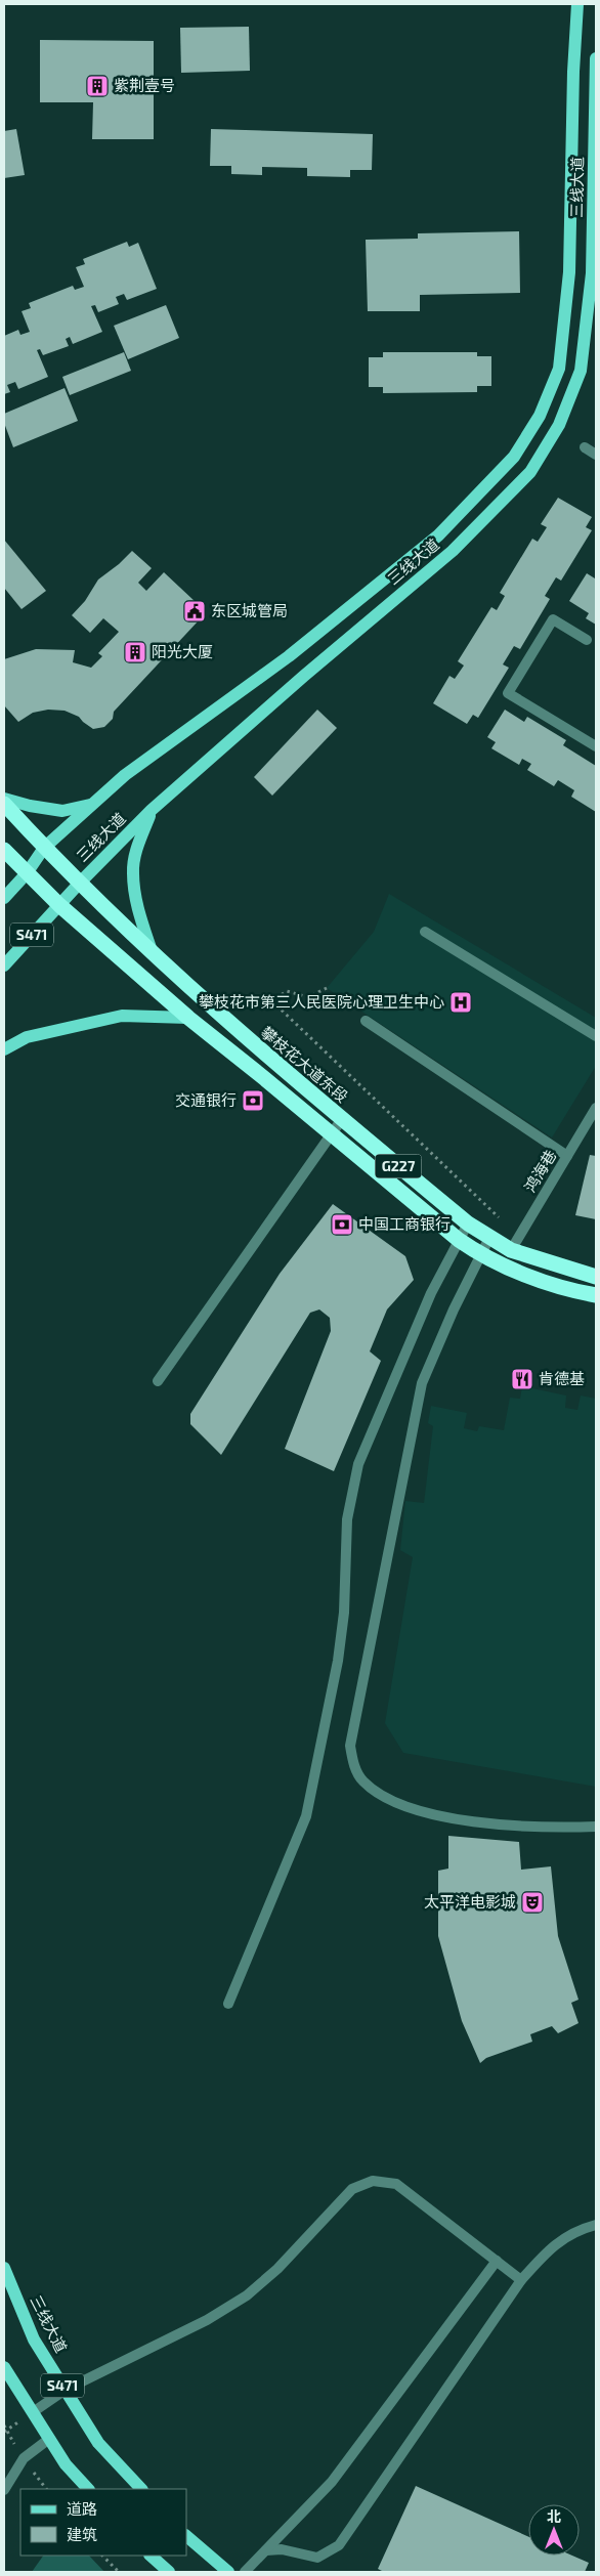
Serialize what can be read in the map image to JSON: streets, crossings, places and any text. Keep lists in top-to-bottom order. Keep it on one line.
{"streets":{"highway":["攀枝花大道东段","G227"],"main road":["三线大道","S471"],"street":["鸿海巷"]},"crossings":[["三线大道","攀枝花大道东段"],["三线大道","G227"],["攀枝花大道东段","鸿海巷"]],"places":{"building":["紫荆壹号","阳光大厦"],"public building":["东区城管局"],"hospital":["攀枝花市第三人民医院心理卫生中心"],"bank":["交通银行","中国工商银行"],"restaurant":["肯德基"],"theatre":["太平洋电影城"]},"legend":["道路","建筑"],"north":"top"}
